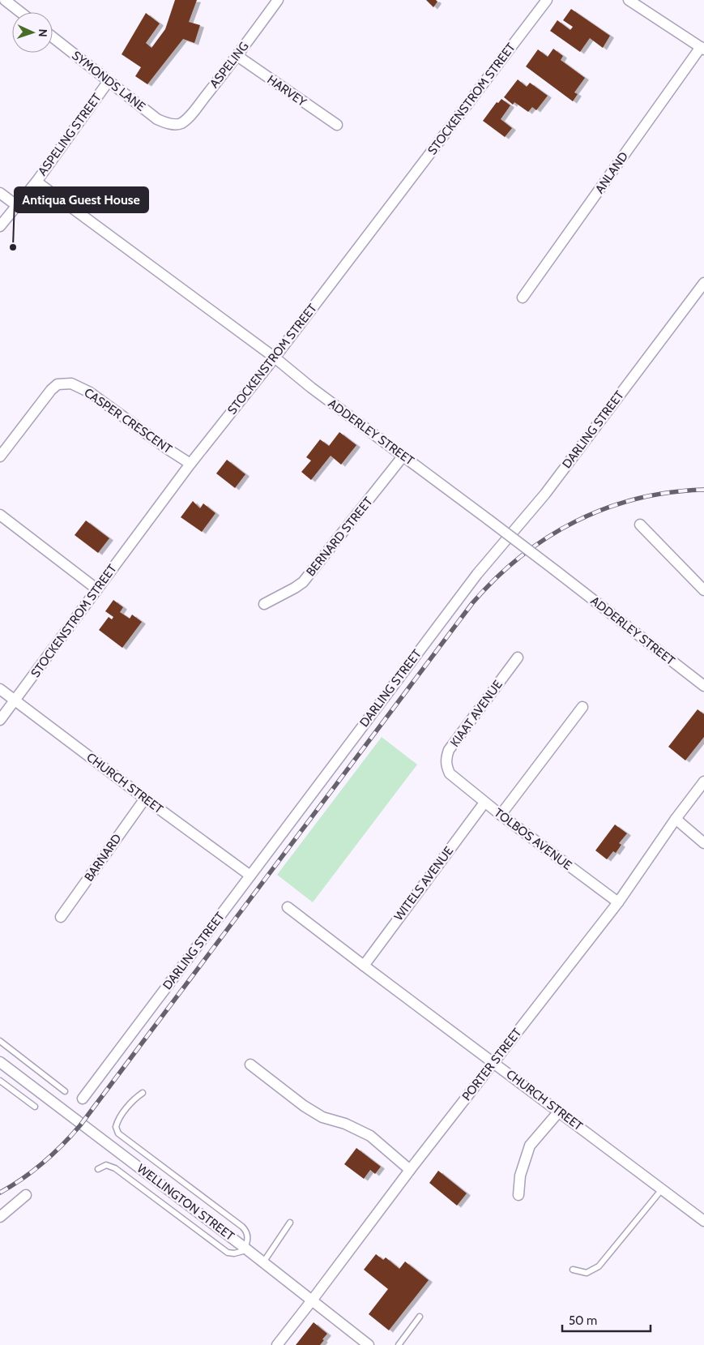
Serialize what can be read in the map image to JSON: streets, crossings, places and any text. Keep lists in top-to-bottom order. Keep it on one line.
{"streets":{"street":["ASPELING","SYMONDS LANE","HARVEY","STOCKENSTROM STREET","ASPELING STREET","ANLAND","CASPER CRESCENT","DARLING STREET","ADDERLEY STREET","BERNARD STREET","KIAAT AVENUE","CHURCH STREET","TOLBOS AVENUE","BARNARD","WITELS AVENUE","PORTER STREET","WELLINGTON STREET"]},"crossings":[["ASPELING","SYMONDS LANE"],["ASPELING","HARVEY"],["SYMONDS LANE","ASPELING STREET"],["STOCKENSTROM STREET","CASPER CRESCENT"],["STOCKENSTROM STREET","ADDERLEY STREET"],["STOCKENSTROM STREET","CHURCH STREET"],["ASPELING STREET","ADDERLEY STREET"],["DARLING STREET","CHURCH STREET"],["ADDERLEY STREET","BERNARD STREET"],["KIAAT AVENUE","TOLBOS AVENUE"],["CHURCH STREET","BARNARD"],["CHURCH STREET","WITELS AVENUE"],["CHURCH STREET","PORTER STREET"],["TOLBOS AVENUE","WITELS AVENUE"],["TOLBOS AVENUE","PORTER STREET"],["PORTER STREET","WELLINGTON STREET"]],"places":["Antiqua Guest House"],"scale_bar":"50 m","north":"right"}
